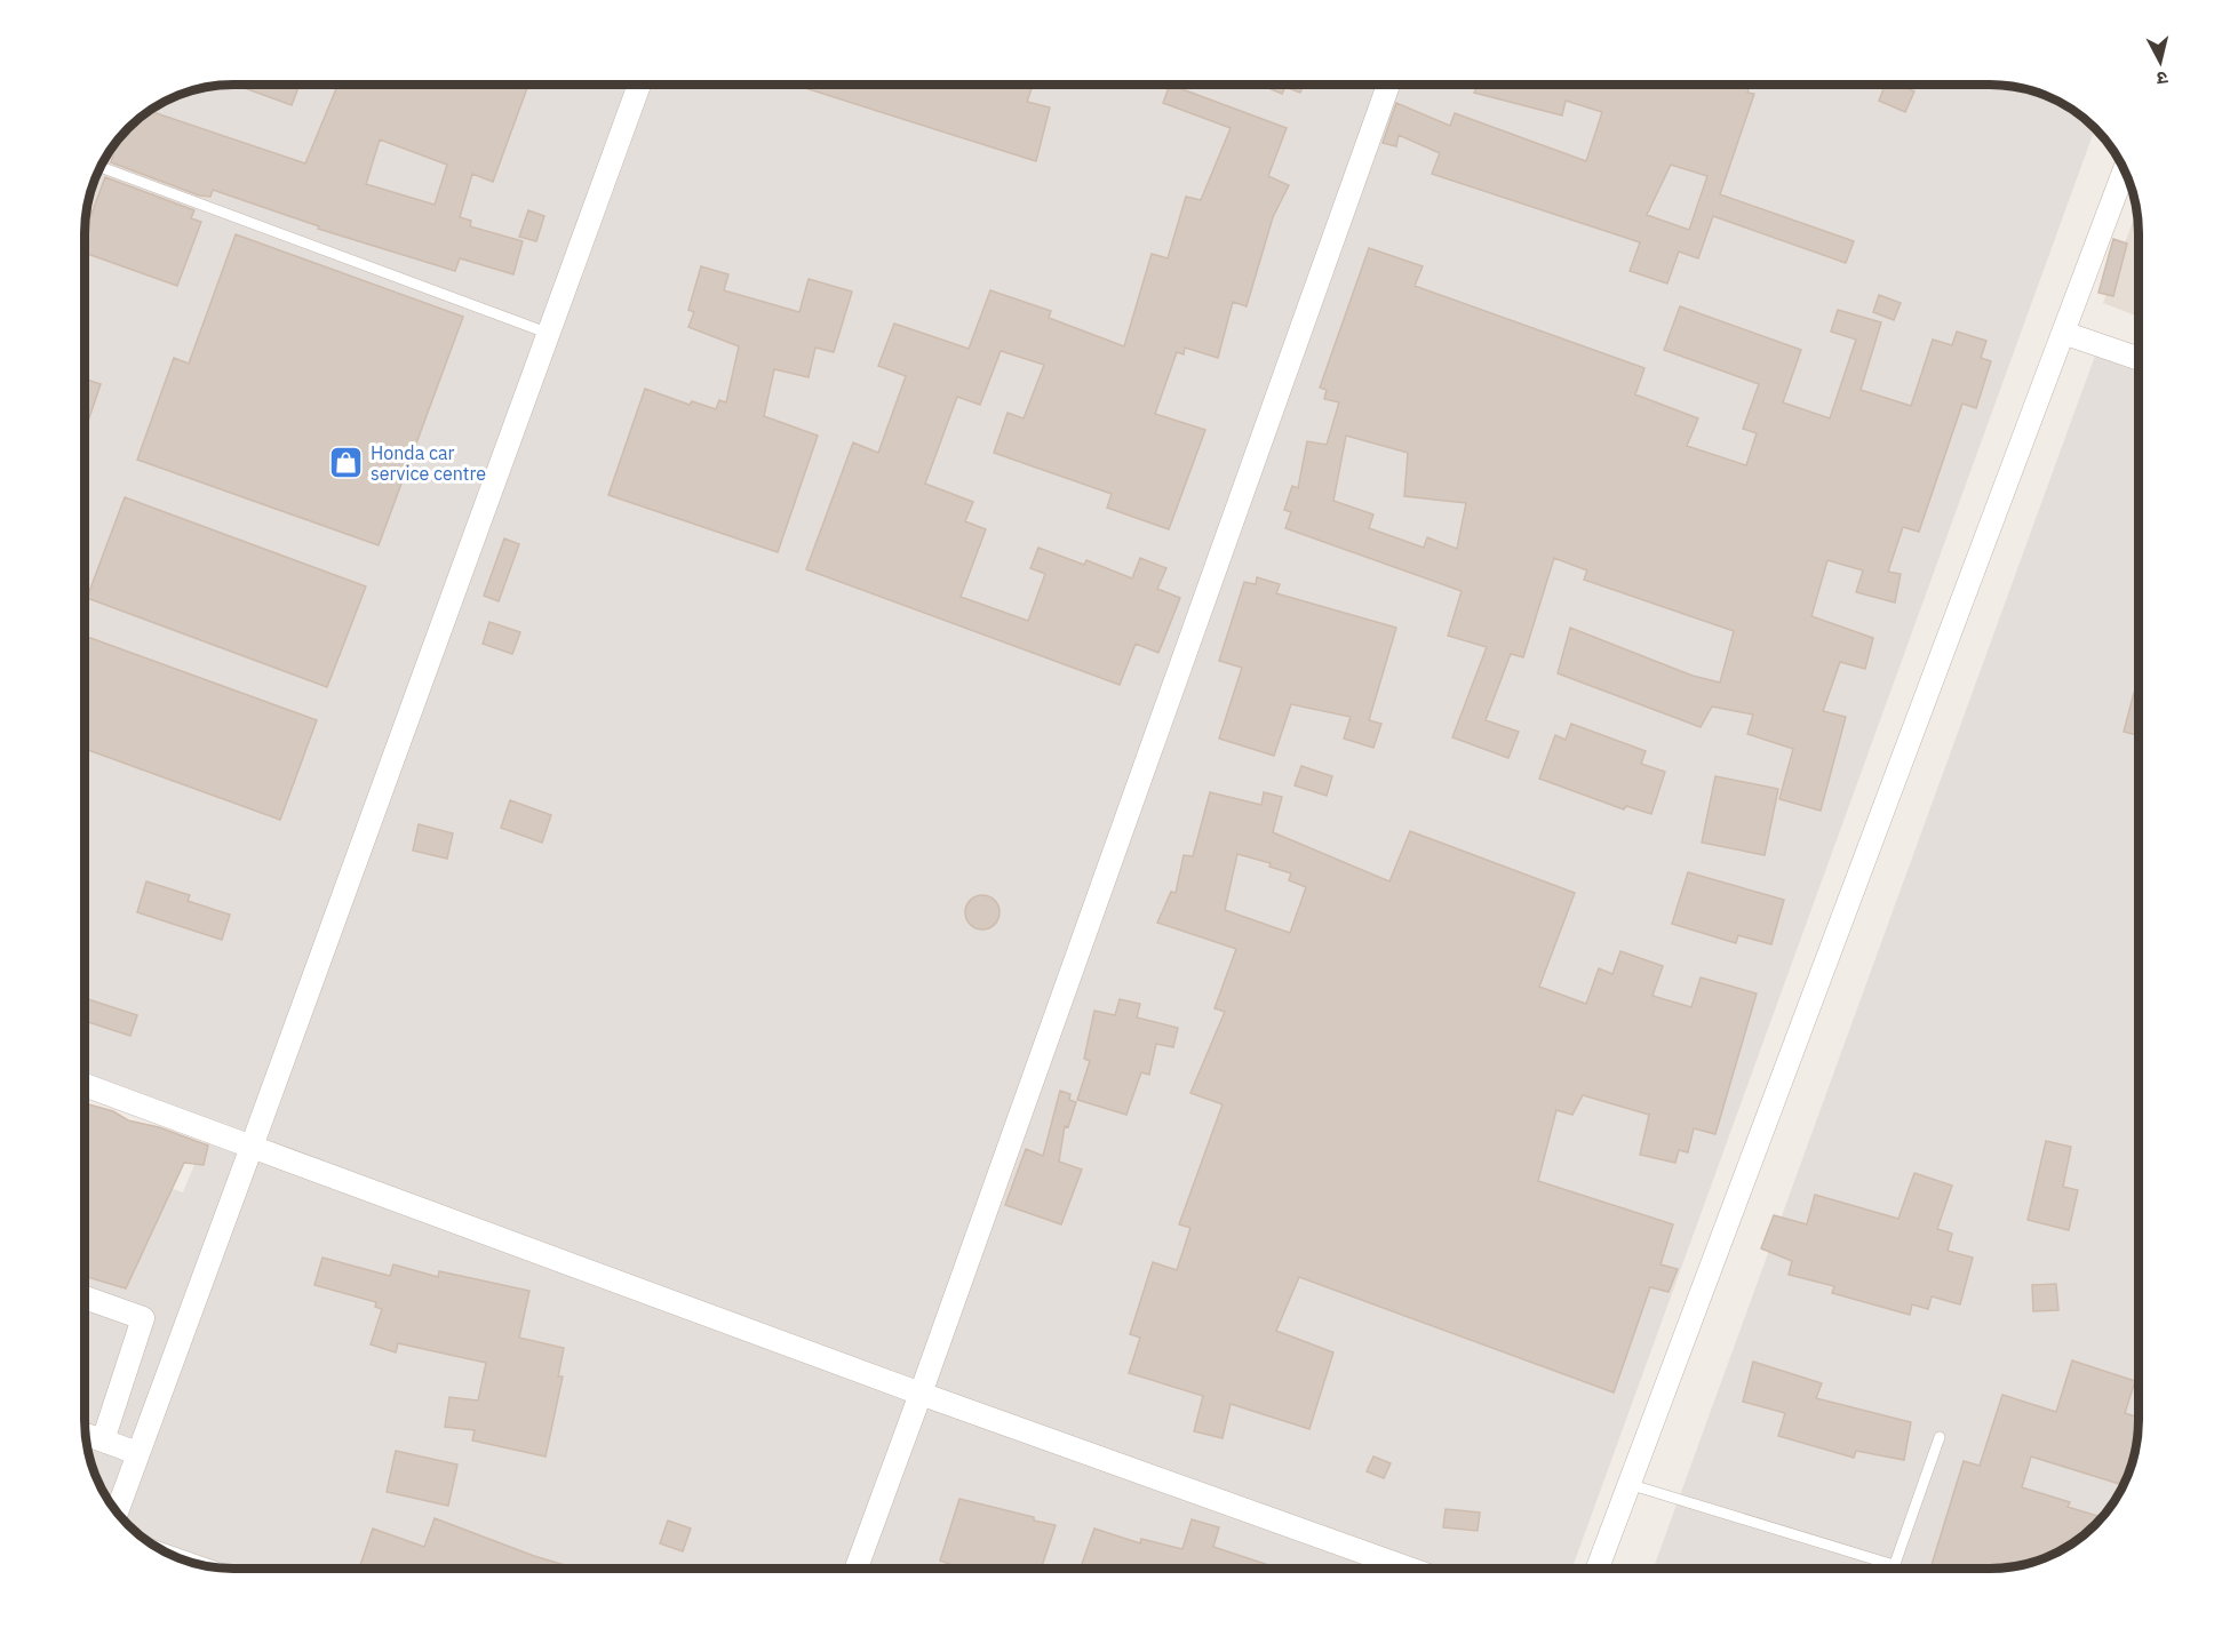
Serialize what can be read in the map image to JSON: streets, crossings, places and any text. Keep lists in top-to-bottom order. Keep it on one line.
{"places":{"shop":["Honda car service centre"]},"north":"bottom"}
